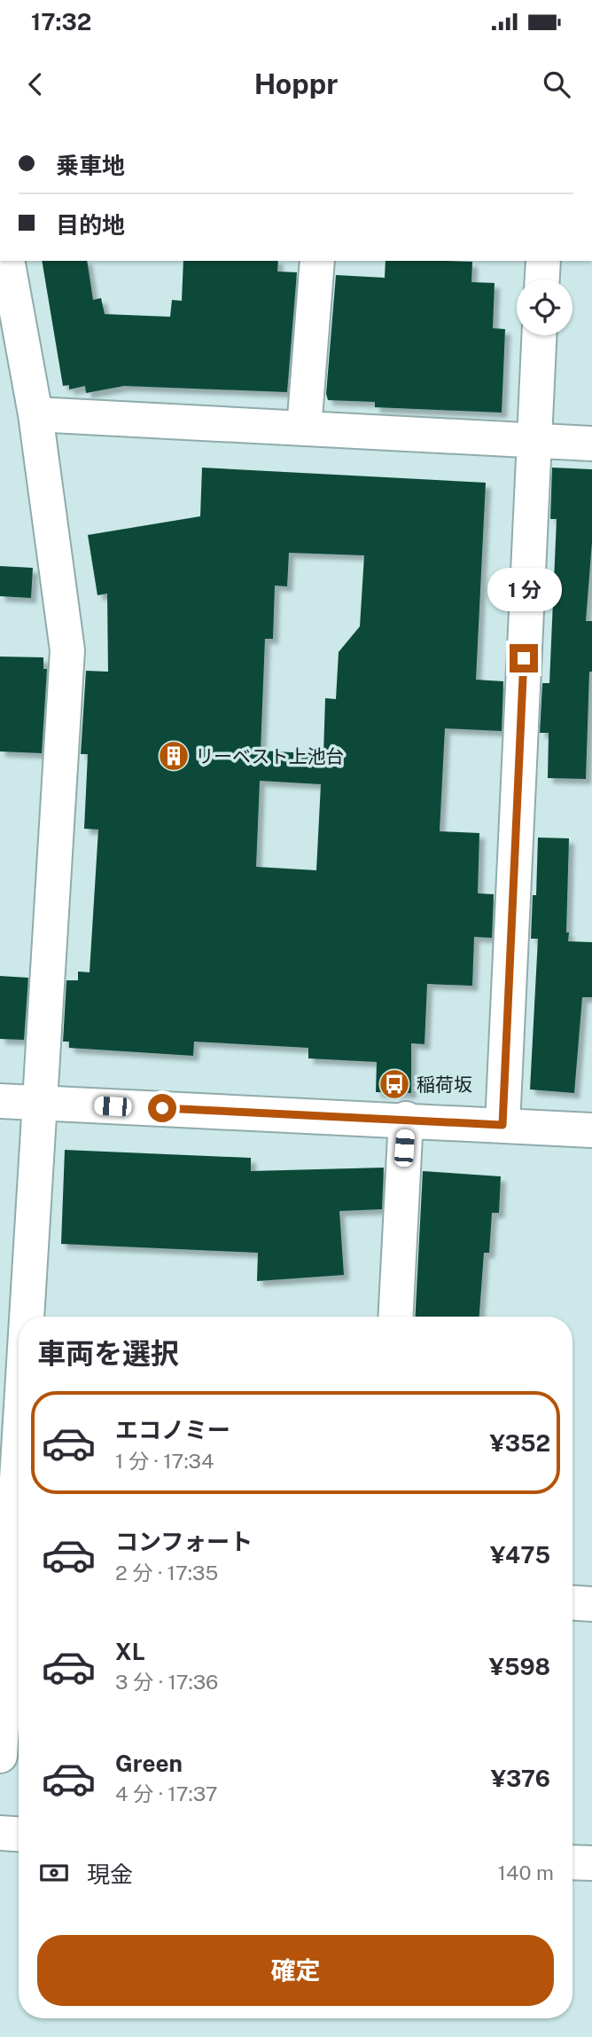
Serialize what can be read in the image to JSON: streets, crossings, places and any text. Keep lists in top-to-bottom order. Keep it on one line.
{"places":{"building":["リーベスト上池台"],"bus stop":["稲荷坂"]},"page":{"status":"17:32","header":"Hoppr","banner":["乗車地","目的地"],"bubble":"1 分","heading":"車両を選択","list":[{"name":"エコノミー","note":"1 分 · 17:34","value":"¥352"},{"name":"コンフォート","note":"2 分 · 17:35","value":"¥475"},{"name":"XL","note":"3 分 · 17:36","value":"¥598"},{"name":"Green","note":"4 分 · 17:37","value":"¥376"}],"pay":["現金","140 m"],"buttons":"確定"}}
